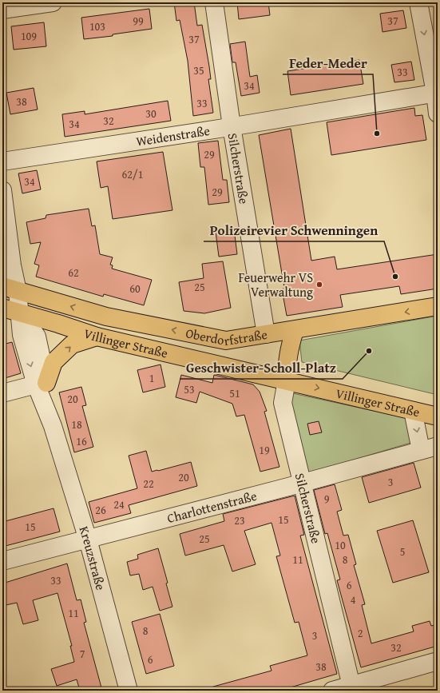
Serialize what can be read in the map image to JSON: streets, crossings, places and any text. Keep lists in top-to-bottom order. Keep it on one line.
{"streets":{"main road":["Silcherstraße","Oberdorfstraße","Villinger Straße"],"street":["Weidenstraße","Charlottenstraße","Kreuzstraße"]},"crossings":[["Weidenstraße","Silcherstraße"],["Silcherstraße","Oberdorfstraße"],["Silcherstraße","Villinger Straße"],["Silcherstraße","Charlottenstraße"],["Oberdorfstraße","Kreuzstraße"],["Villinger Straße","Charlottenstraße"],["Villinger Straße","Kreuzstraße"],["Charlottenstraße","Kreuzstraße"]],"one_way":["Oberdorfstraße"],"places":["Feder-Meder","Polizeirevier Schwenningen","Feuerwehr VS Verwaltung","Geschwister-Scholl-Platz"],"house_numbers":["99","37","103","109","37","35","33","34","38","33","30","32","34","29","62/1","34","29","62","25","60","1","53","51","20","18","16","19","20","3","22","9","24","26","15","23","15","25","10","5","11","8","33","6","4","11","8","2","3","32","7","6","38"]}
